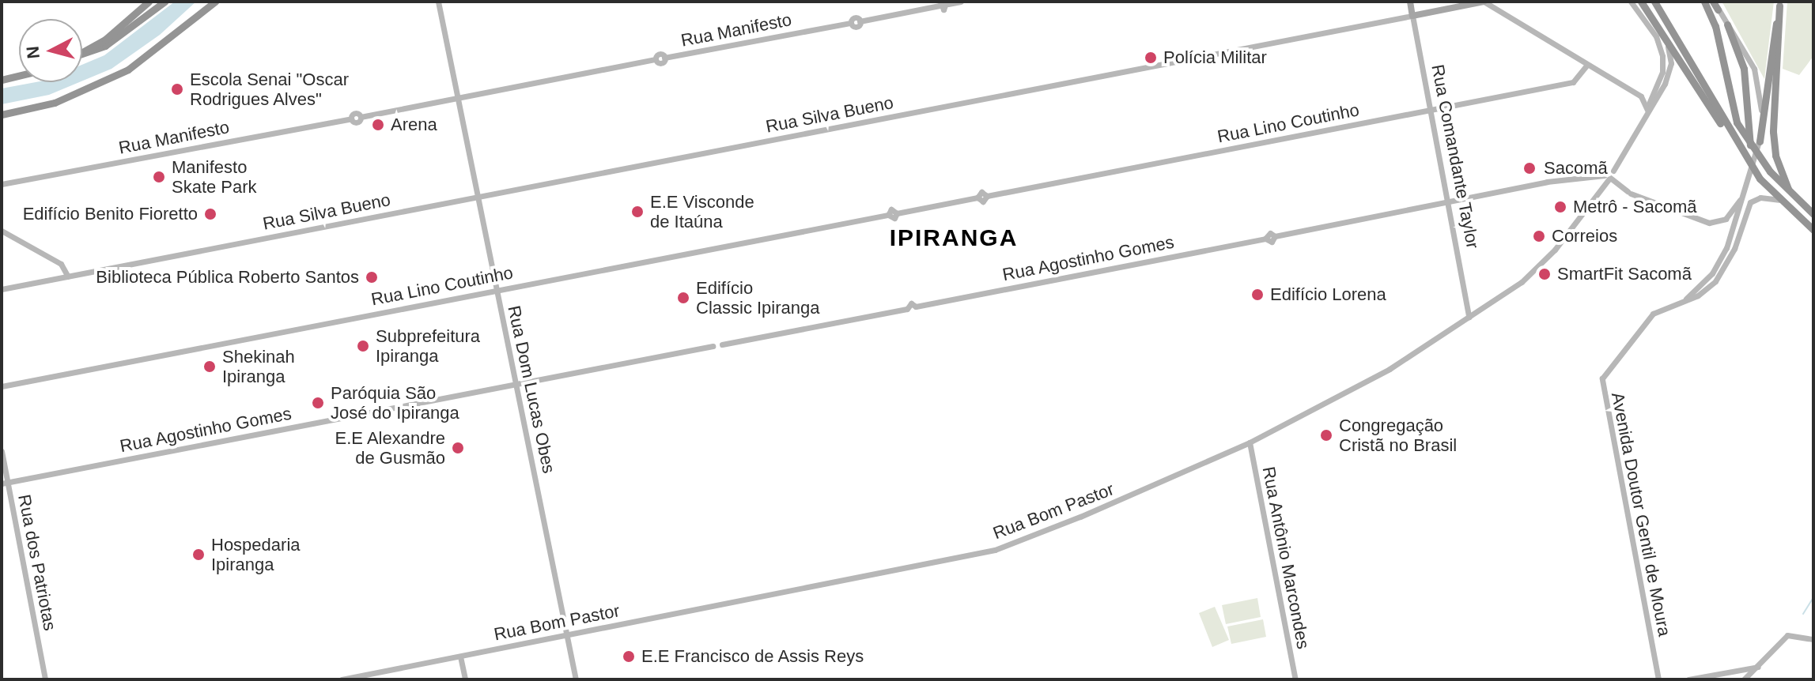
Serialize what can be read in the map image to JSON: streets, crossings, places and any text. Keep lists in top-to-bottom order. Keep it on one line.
{"streets":{"main road":["Rua Manifesto","Rua Silva Bueno","Rua Lino Coutinho","Rua Comandante Taylor","Rua Agostinho Gomes","Rua Dom Lucas Obes","Rua Bom Pastor","Avenida Doutor Gentil de Moura","Rua Antônio Marcondes","Rua dos Patriotas"]},"crossings":[["Rua Manifesto","Rua Dom Lucas Obes"],["Rua Silva Bueno","Rua Lino Coutinho"],["Rua Silva Bueno","Rua Comandante Taylor"],["Rua Silva Bueno","Rua Dom Lucas Obes"],["Rua Lino Coutinho","Rua Comandante Taylor"],["Rua Lino Coutinho","Rua Dom Lucas Obes"],["Rua Comandante Taylor","Rua Agostinho Gomes"],["Rua Comandante Taylor","Rua Bom Pastor"],["Rua Agostinho Gomes","Rua Dom Lucas Obes"],["Rua Agostinho Gomes","Rua dos Patriotas"],["Rua Dom Lucas Obes","Rua Bom Pastor"],["Rua Bom Pastor","Rua Antônio Marcondes"]],"districts":["IPIRANGA"],"places":["Polícia Militar","Escola Senai \"Oscar Rodrigues Alves\"","Arena","Sacomã","Manifesto Skate Park","Metrô - Sacomã","E.E Visconde de Itaúna","Edifício Benito Fioretto","Correios","SmartFit Sacomã","Biblioteca Pública Roberto Santos","Edifício Lorena","Edifício Classic Ipiranga","Subprefeitura Ipiranga","Shekinah Ipiranga","Paróquia São José do Ipiranga","Congregação Cristã no Brasil","E.E Alexandre de Gusmão","Hospedaria Ipiranga","E.E Francisco de Assis Reys"],"north":"left"}
